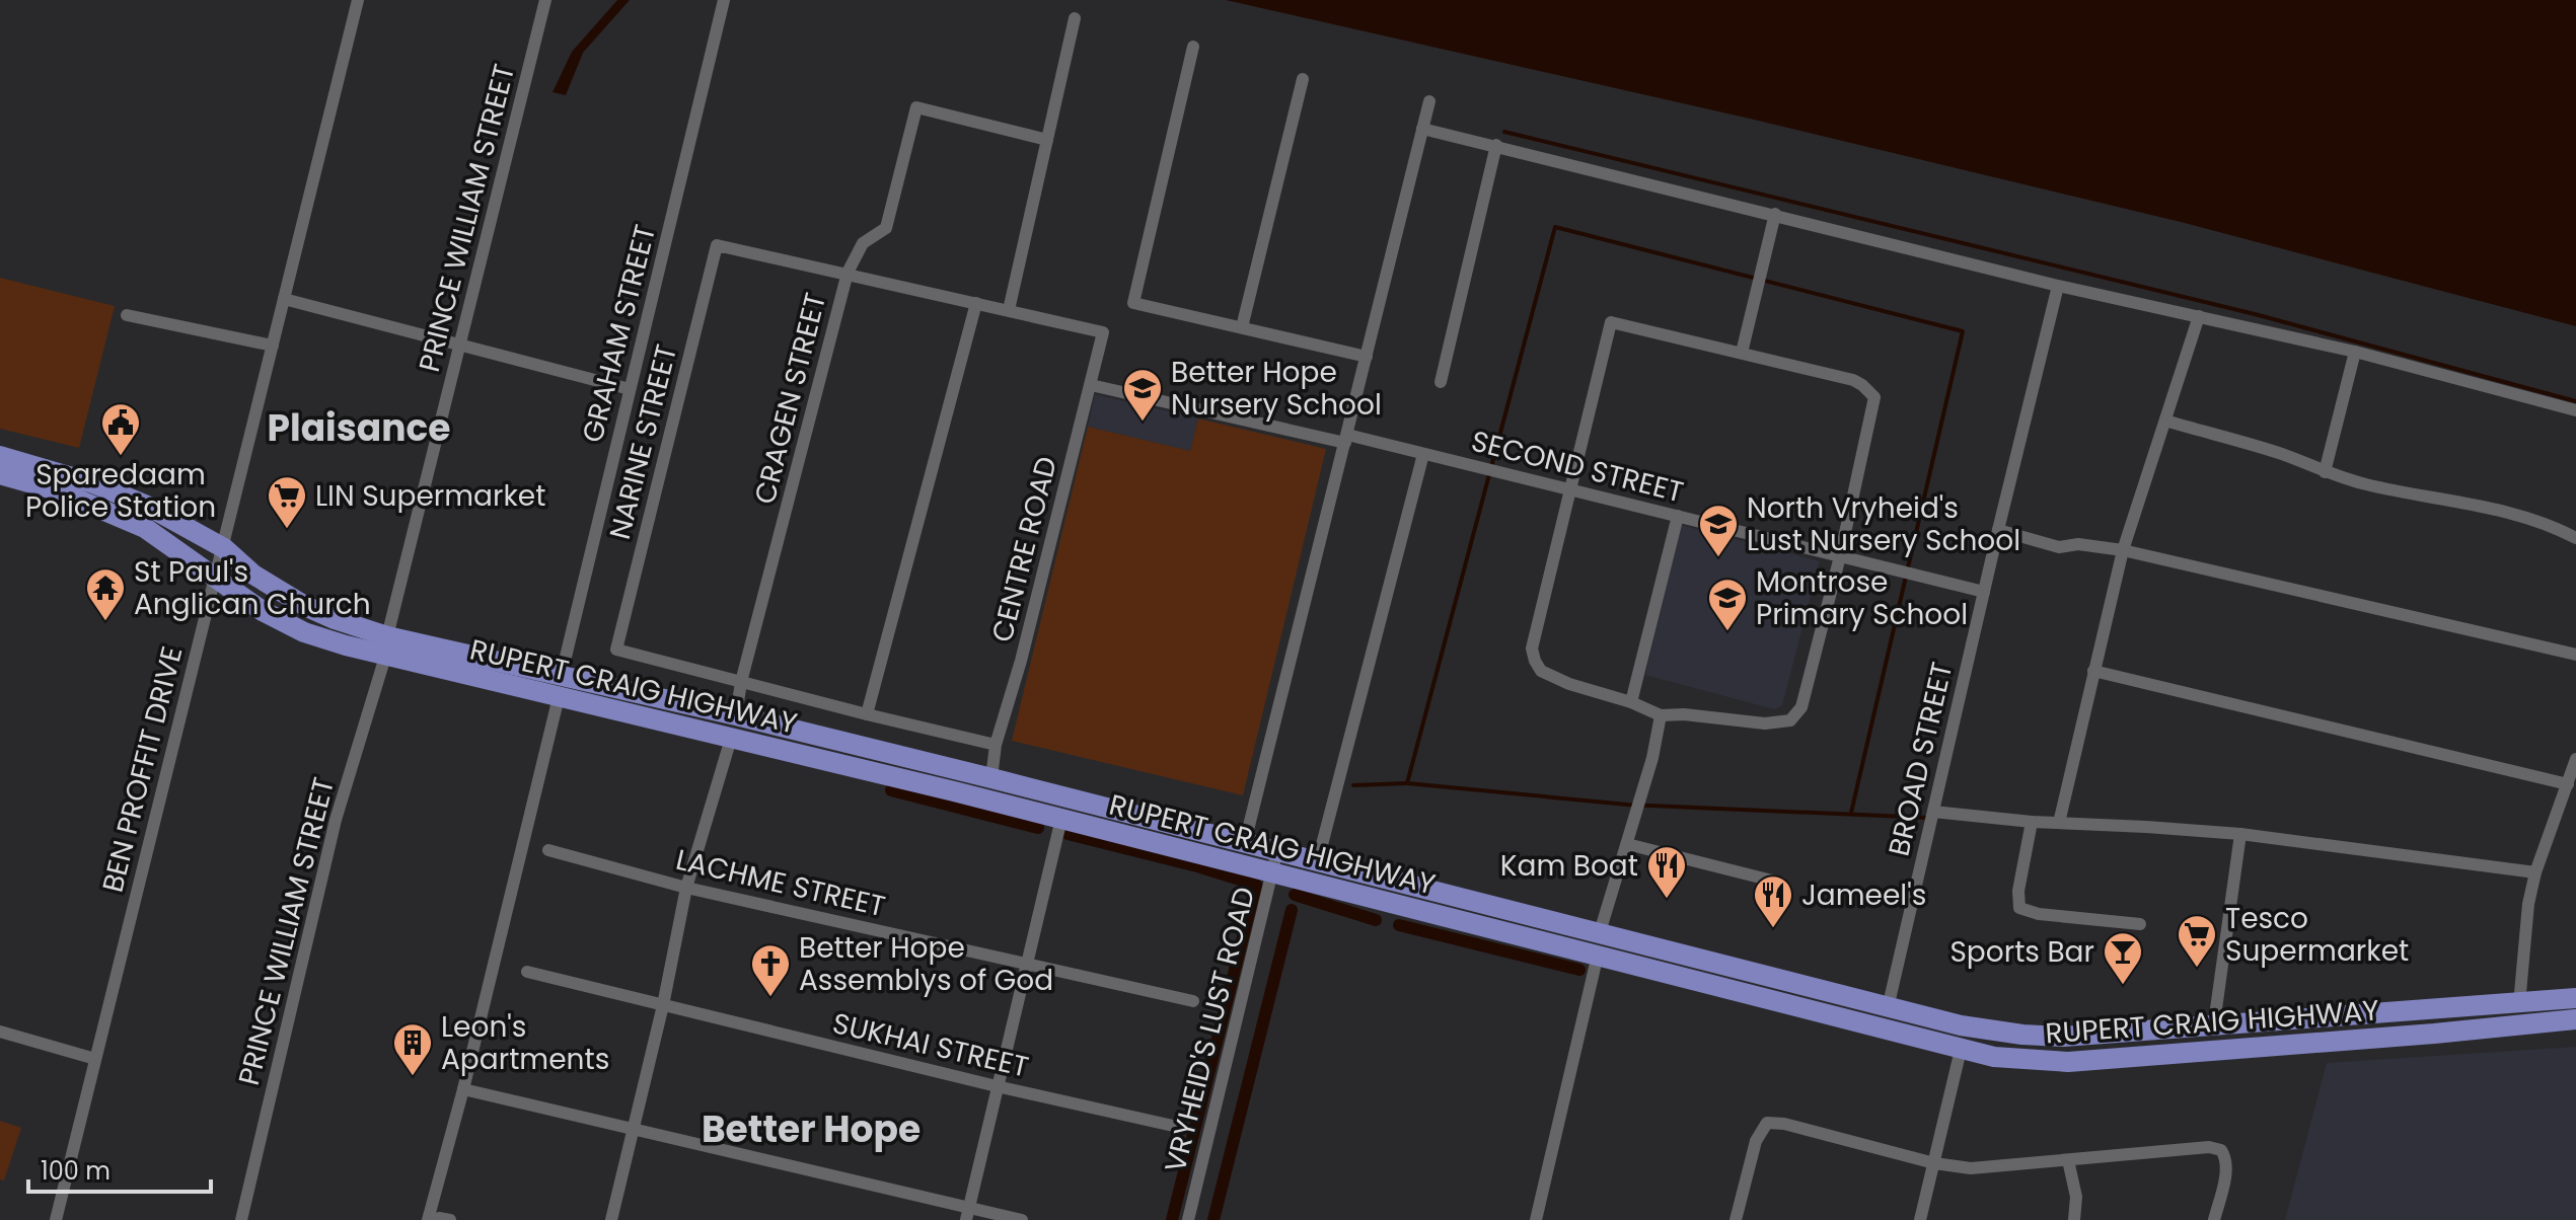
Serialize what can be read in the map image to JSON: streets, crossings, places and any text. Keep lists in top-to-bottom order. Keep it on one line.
{"streets":{"main road":["RUPERT CRAIG HIGHWAY"],"street":["PRINCE WILLIAM STREET","GRAHAM STREET","CRAGEN STREET","NARINE STREET","SECOND STREET","CENTRE ROAD","BROAD STREET","BEN PROFFIT DRIVE","LACHME STREET","VRYHEID'S LUST ROAD","SUKHAI STREET"]},"crossings":[["PRINCE WILLIAM STREET","RUPERT CRAIG HIGHWAY"],["GRAHAM STREET","RUPERT CRAIG HIGHWAY"],["CRAGEN STREET","NARINE STREET"],["CRAGEN STREET","RUPERT CRAIG HIGHWAY"],["SECOND STREET","CENTRE ROAD"],["SECOND STREET","BROAD STREET"],["CENTRE ROAD","RUPERT CRAIG HIGHWAY"],["RUPERT CRAIG HIGHWAY","BROAD STREET"],["RUPERT CRAIG HIGHWAY","BEN PROFFIT DRIVE"],["RUPERT CRAIG HIGHWAY","VRYHEID'S LUST ROAD"]],"districts":["Plaisance","Better Hope"],"places":{"school or university":["Better Hope Nursery School","North Vryheid's Lust Nursery School","Montrose Primary School"],"public building":["Sparedaam Police Station"],"supermarket":["LIN Supermarket","Tesco Supermarket"],"temple":["St Paul's Anglican Church"],"restaurant":["Kam Boat","Jameel's"],"bar":["Sports Bar"],"church":["Better Hope Assemblys of God"],"building":["Leon's Apartments"]},"scale_bar":"100 m"}
